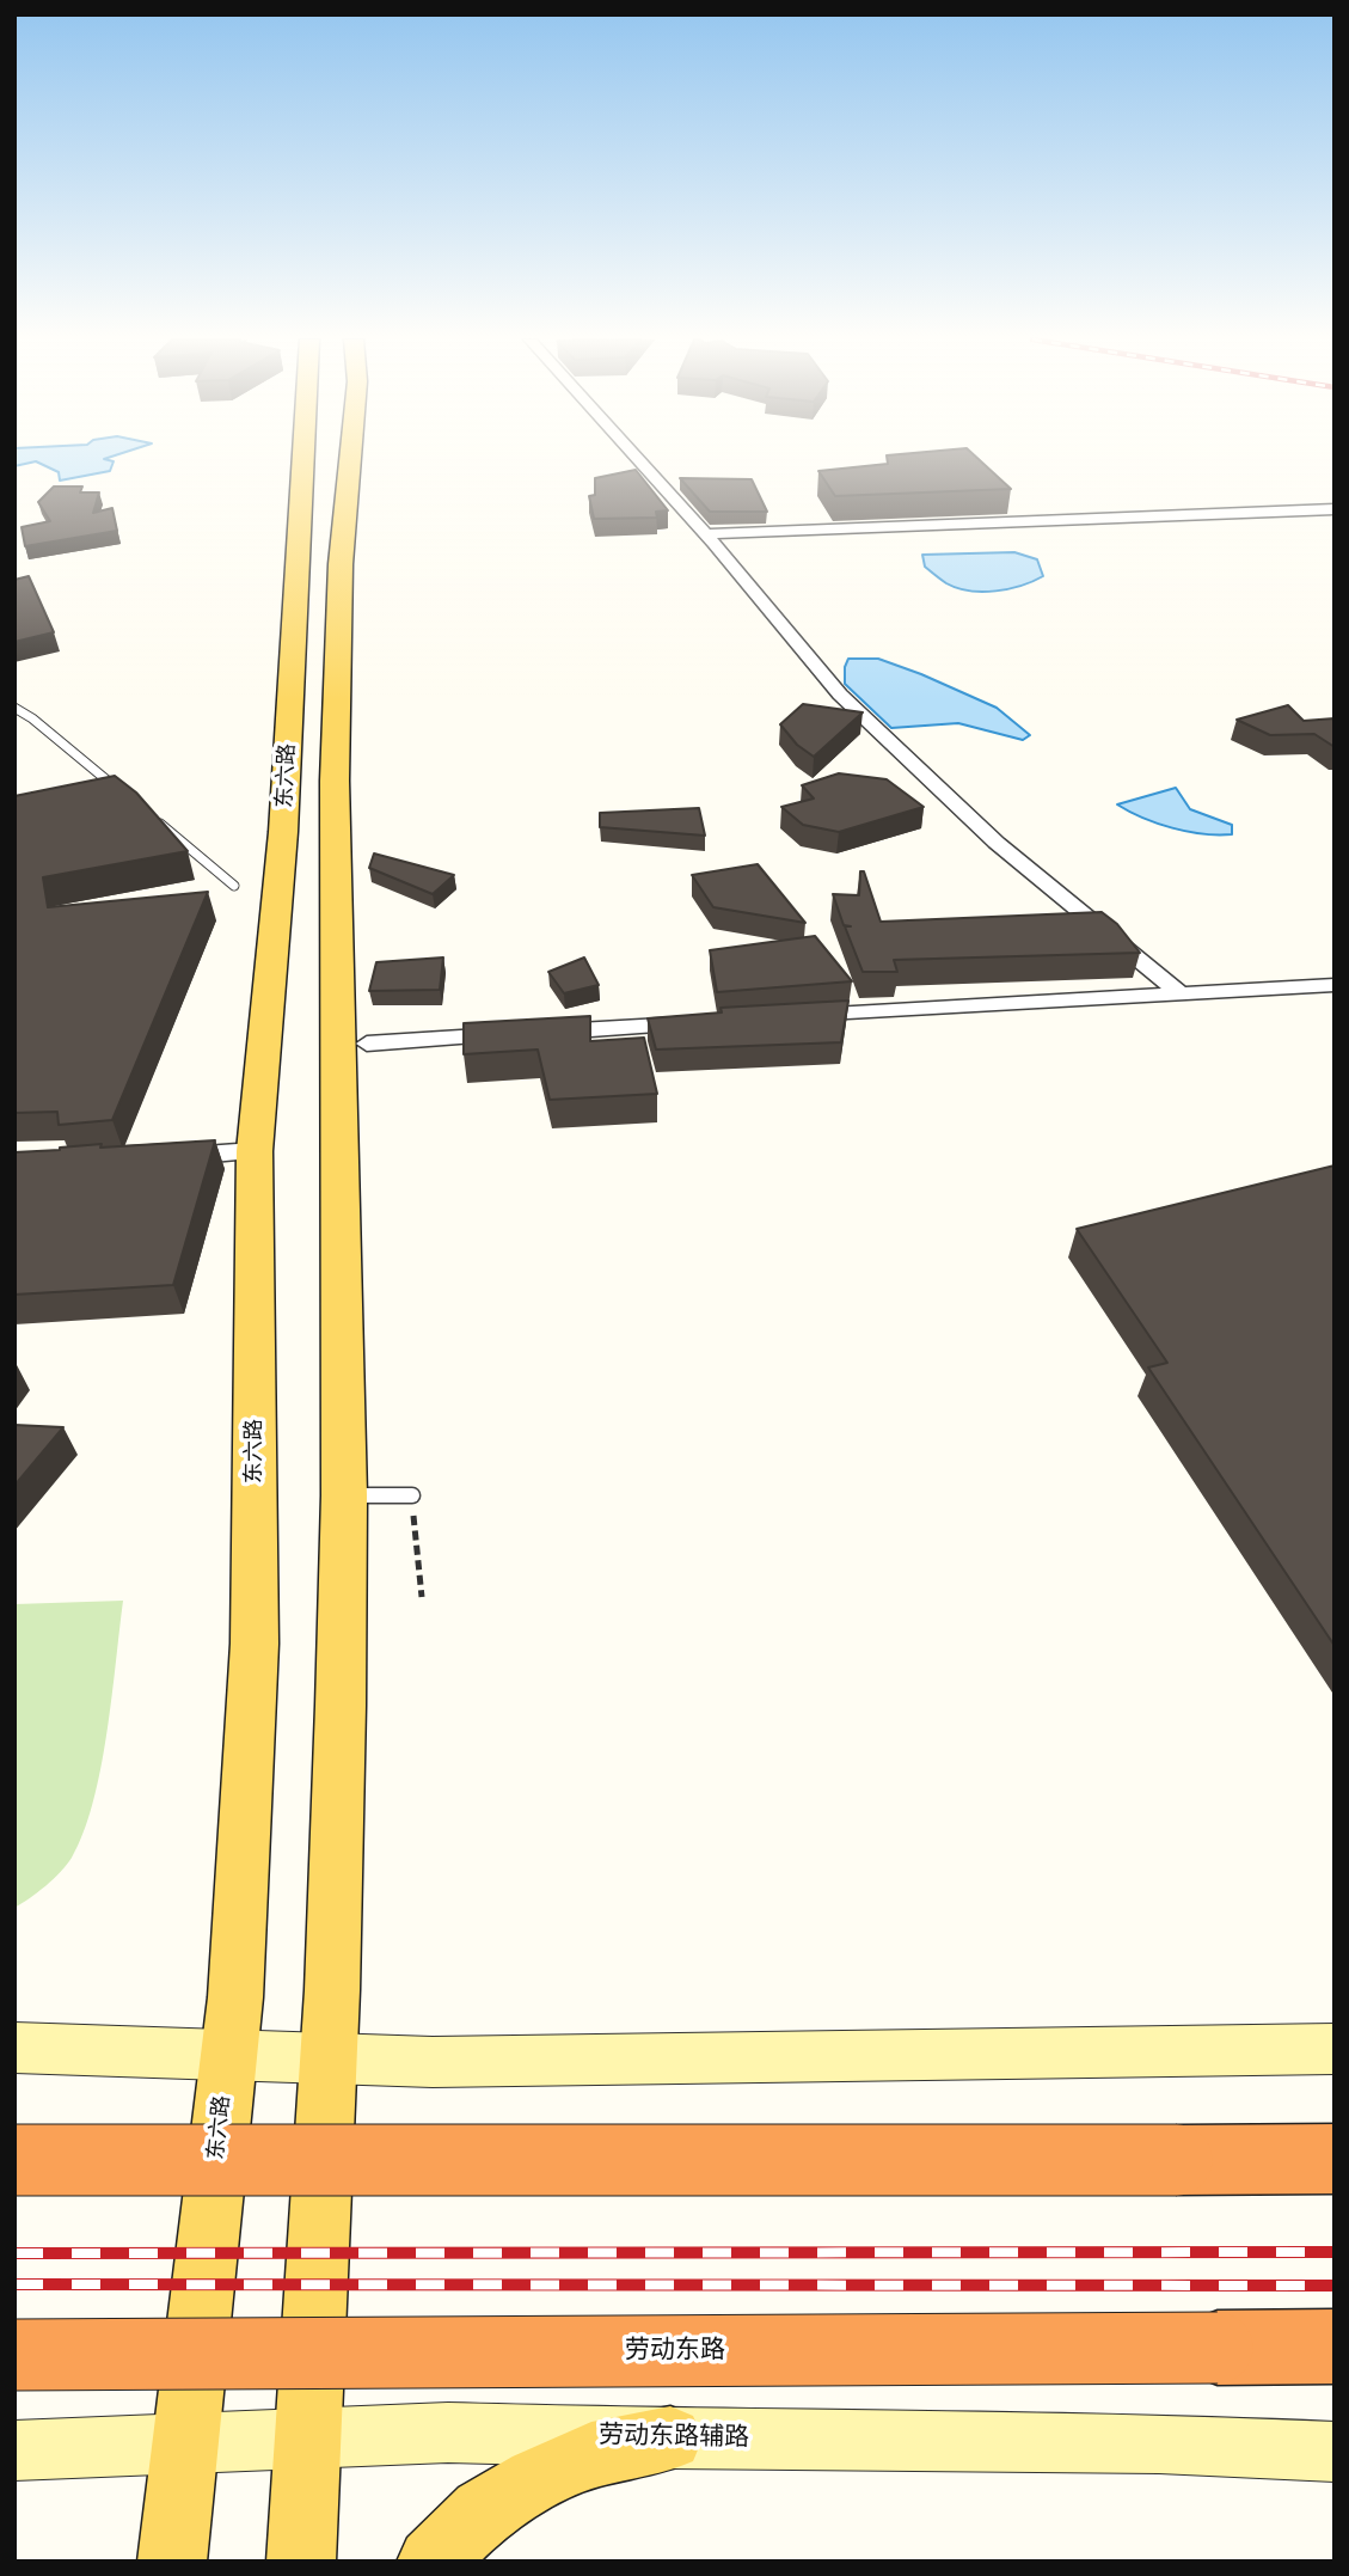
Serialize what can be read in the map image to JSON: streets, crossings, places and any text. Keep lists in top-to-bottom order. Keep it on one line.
{"streets":{"highway":["劳动东路"],"main road":["东六路","劳动东路辅路"]},"crossings":[["东六路","劳动东路辅路"]]}
